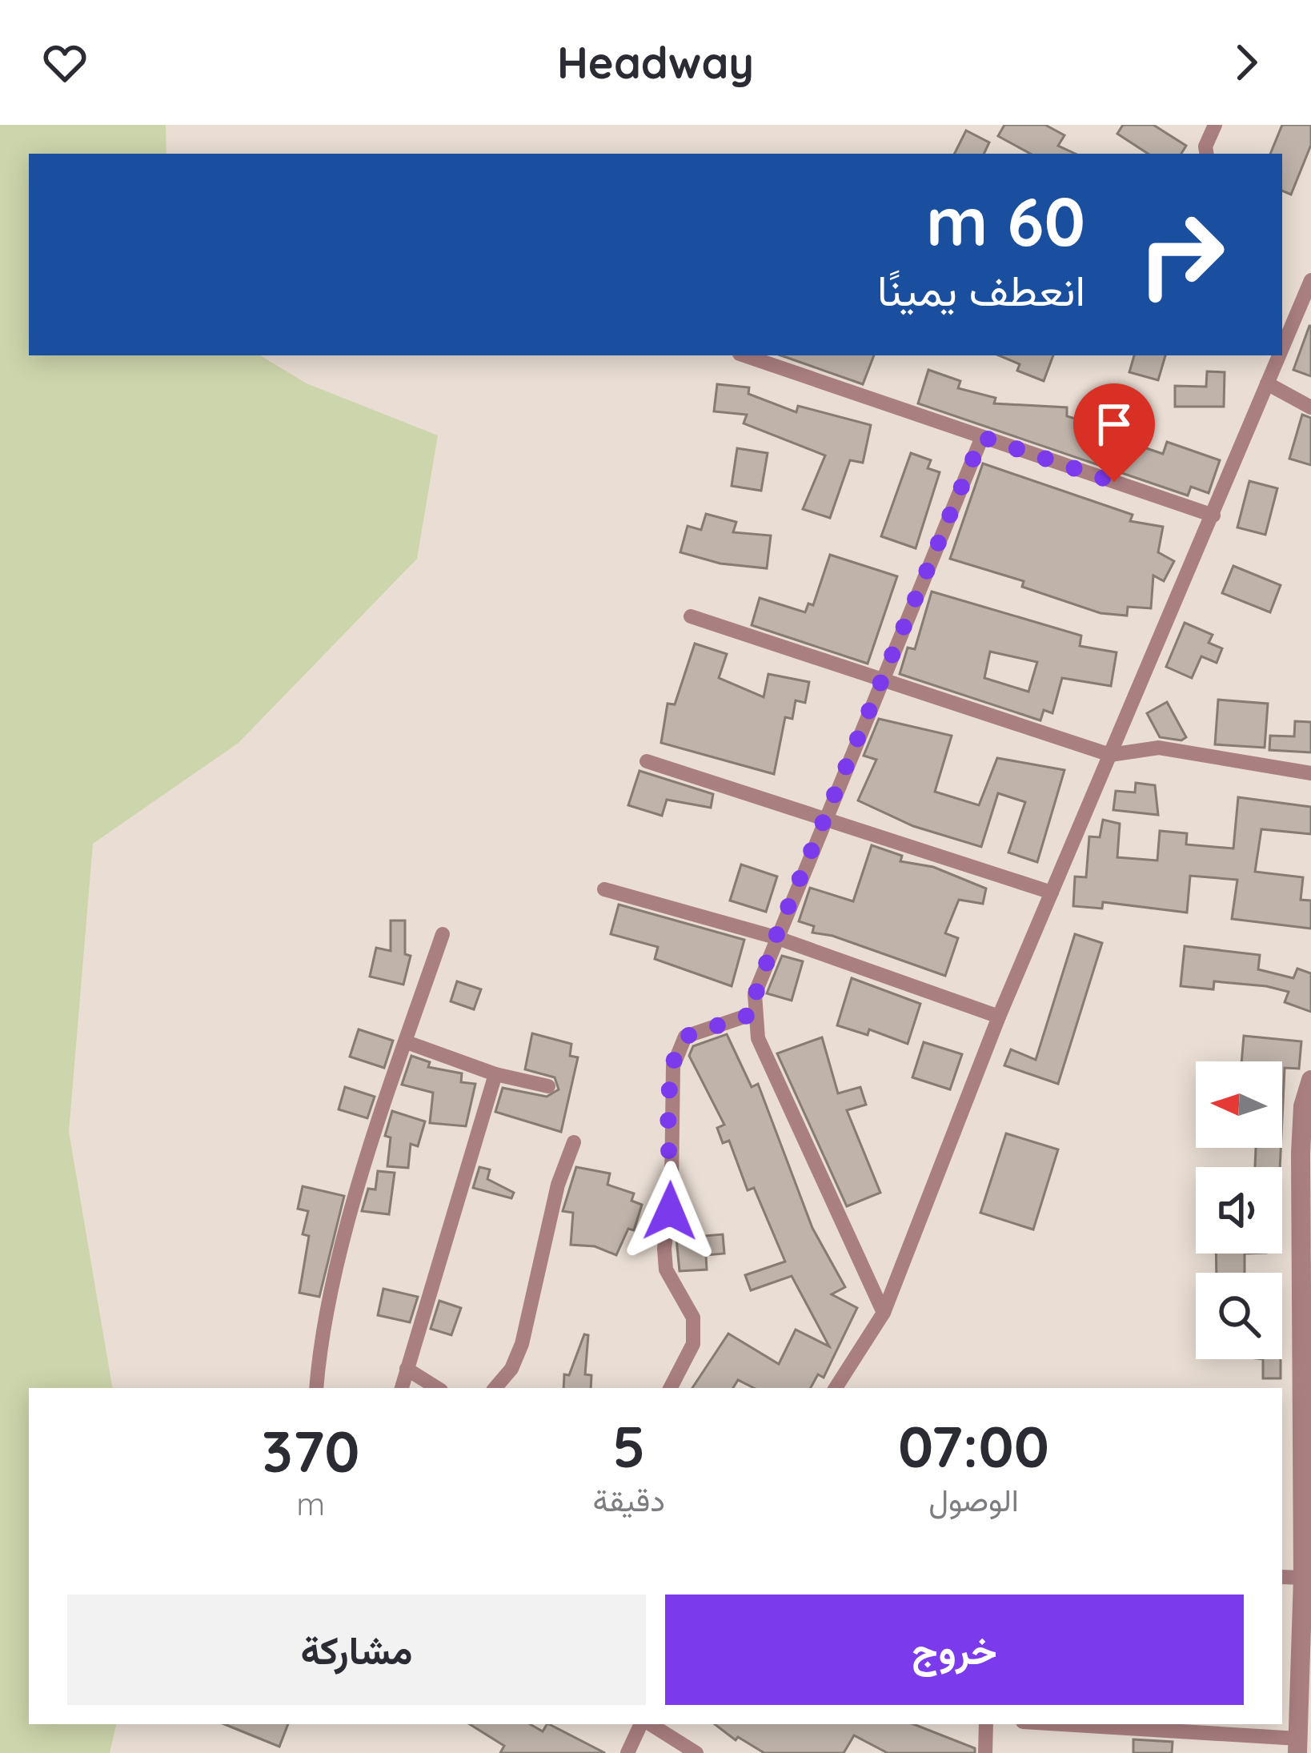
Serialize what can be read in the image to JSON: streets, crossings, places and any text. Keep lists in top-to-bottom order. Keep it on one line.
{"north":"left","page":{"header":"Headway","turn":["60 m","انعطف يمينًا"],"eta":["07:00","الوصول","5","دقيقة","370","m"],"buttons":["خروج","مشاركة"]}}
